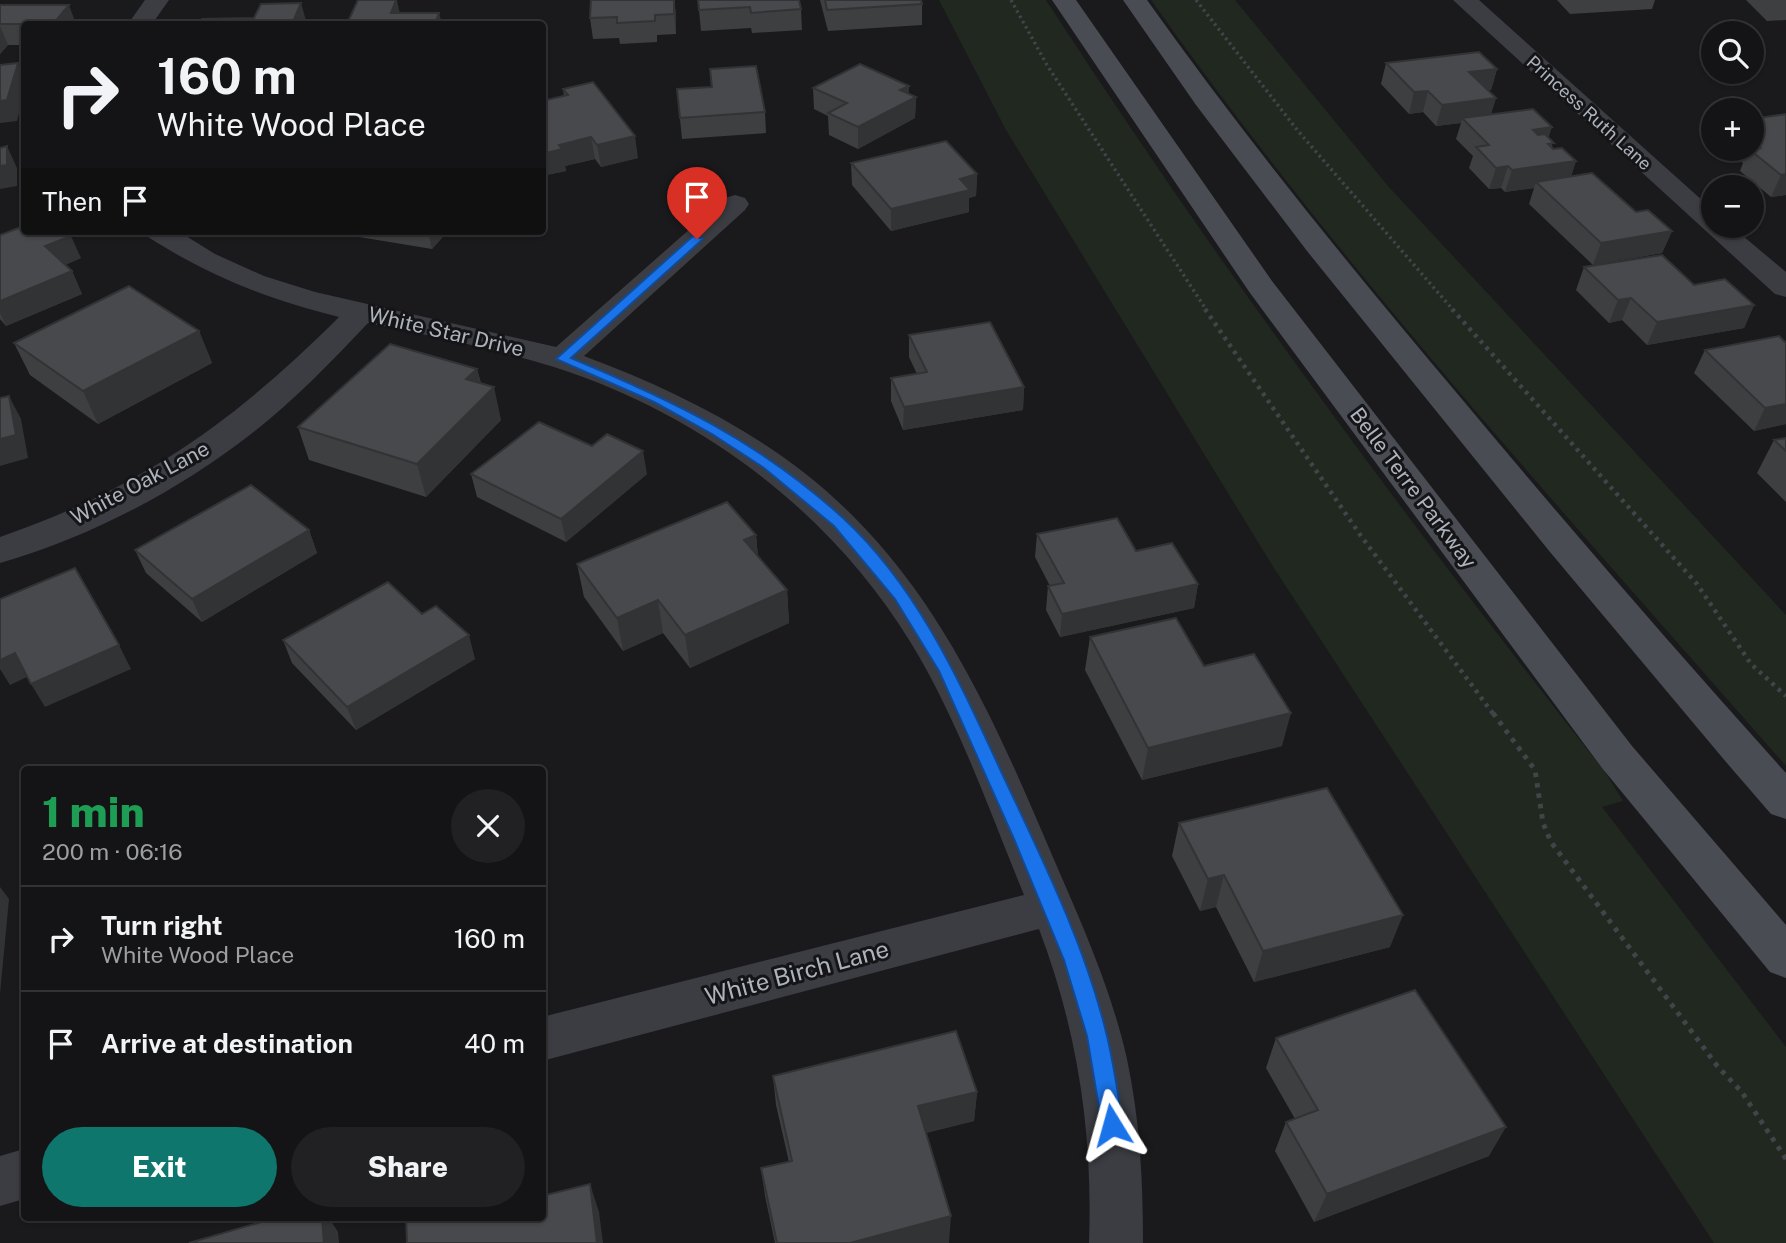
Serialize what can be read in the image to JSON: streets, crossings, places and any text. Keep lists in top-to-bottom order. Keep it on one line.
{"streets":{"main road":["Belle Terre Parkway"],"street":["Princess Ruth Lane","White Star Drive","White Oak Lane","White Birch Lane"]},"crossings":[["White Star Drive","White Oak Lane"],["White Star Drive","White Birch Lane"]],"page":{"map_buttons":["+","−"],"turn":["160 m","White Wood Place"],"then":"Then","heading":["1 min","200 m · 06:16"],"list":[{"name":"Turn right","note":"White Wood Place","value":"160 m"},{"name":"Arrive at destination","value":"40 m"}],"buttons":["Exit","Share"]}}
